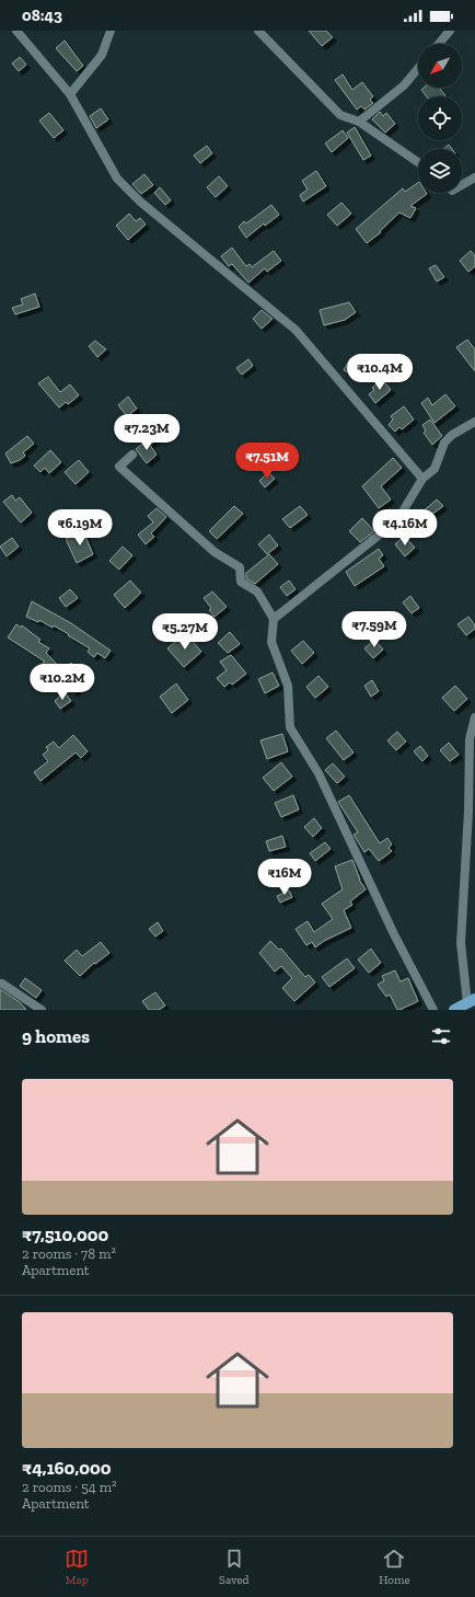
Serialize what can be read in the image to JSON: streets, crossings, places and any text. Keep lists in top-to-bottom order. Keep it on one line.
{"north":"bottom left","page":{"status":"08:43","price":["₹10.4M","₹7.23M","₹7.51M","₹6.19M","₹4.16M","₹7.59M","₹5.27M","₹10.2M","₹16M"],"heading":"9 homes","list":[{"name":"₹7,510,000","note":"2 rooms · 78 m² · Apartment"},{"name":"₹4,160,000","note":"2 rooms · 54 m² · Apartment"}],"tabs":["Map","Saved","Home"]}}
